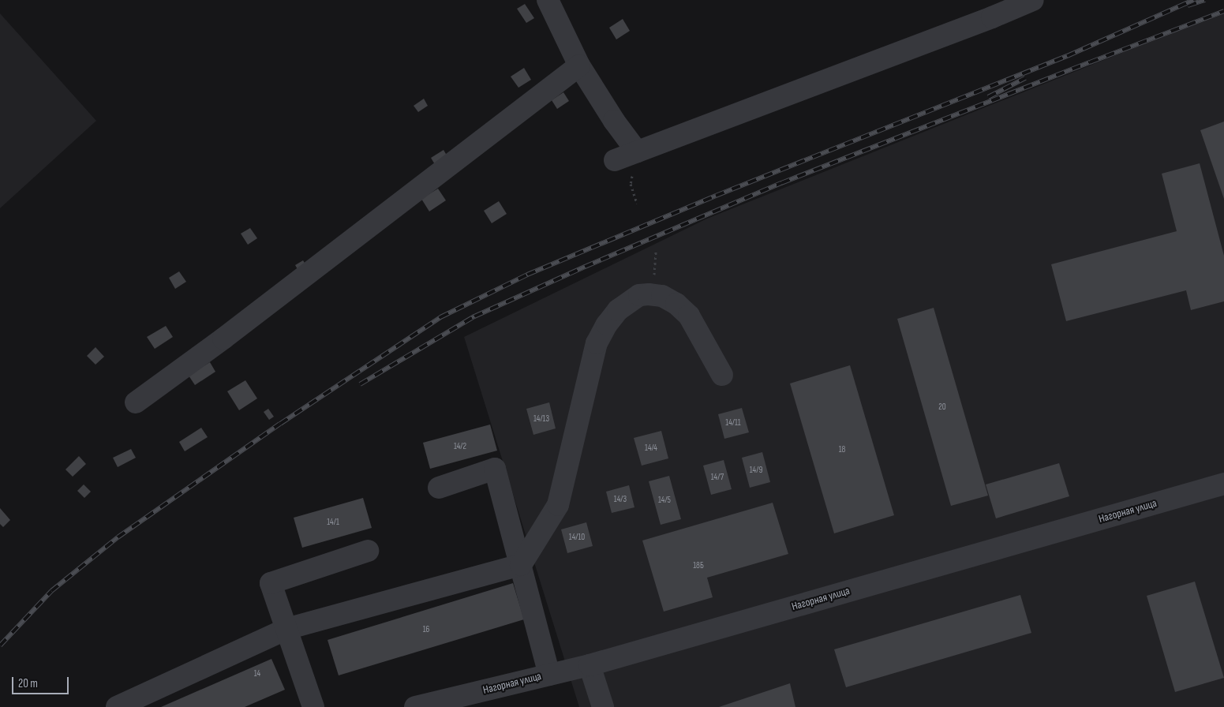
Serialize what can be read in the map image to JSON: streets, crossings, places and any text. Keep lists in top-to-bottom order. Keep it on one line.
{"streets":{"street":["Нагорная улица"]},"house_numbers":["20","14/13","14/11","14/2","14/4","18","14/9","14/7","14/3","14/5","14/1","14/10","18Б","16","14"],"scale_bar":"20 m"}
